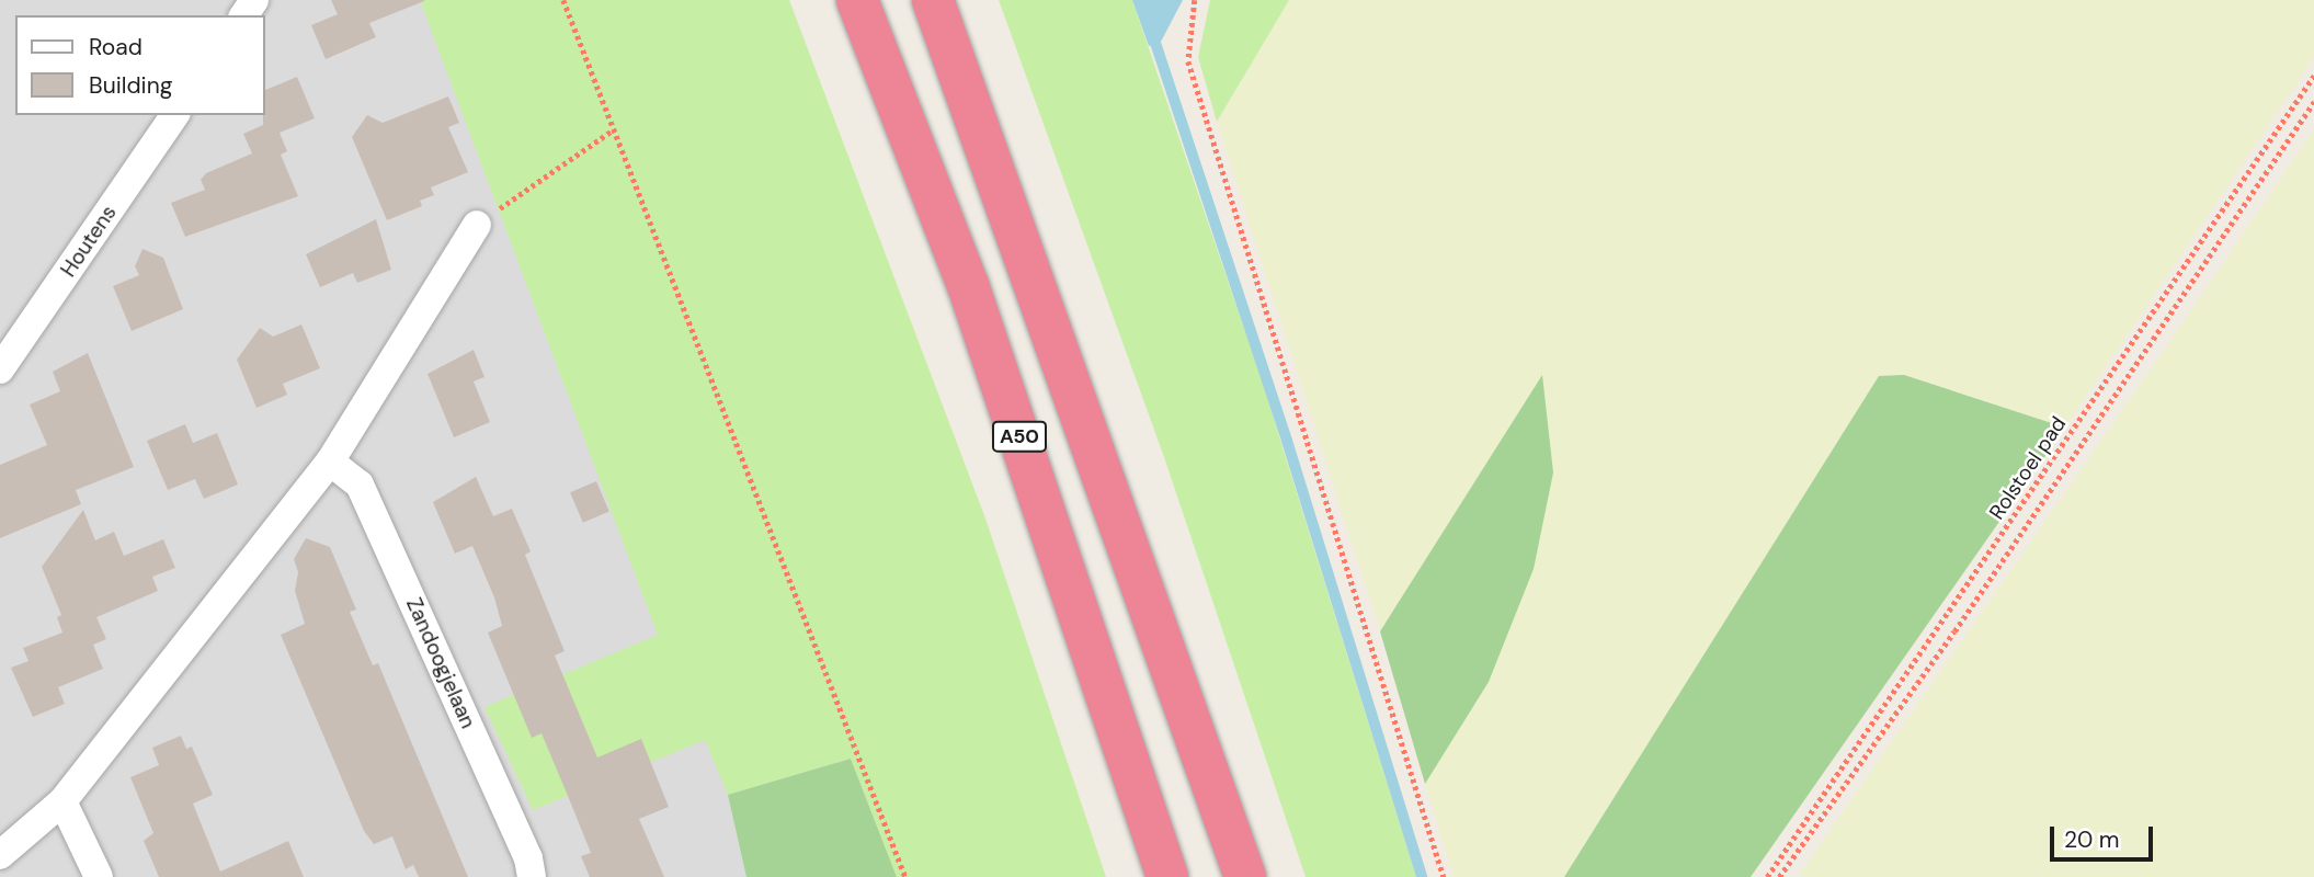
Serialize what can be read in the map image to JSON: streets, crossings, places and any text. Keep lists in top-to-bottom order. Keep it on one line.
{"streets":{"highway":["A50"],"street":["Houtens","Zandoogjelaan"],"path":["Rolstoel pad"]},"legend":["Road","Building"],"scale_bar":"20 m"}
